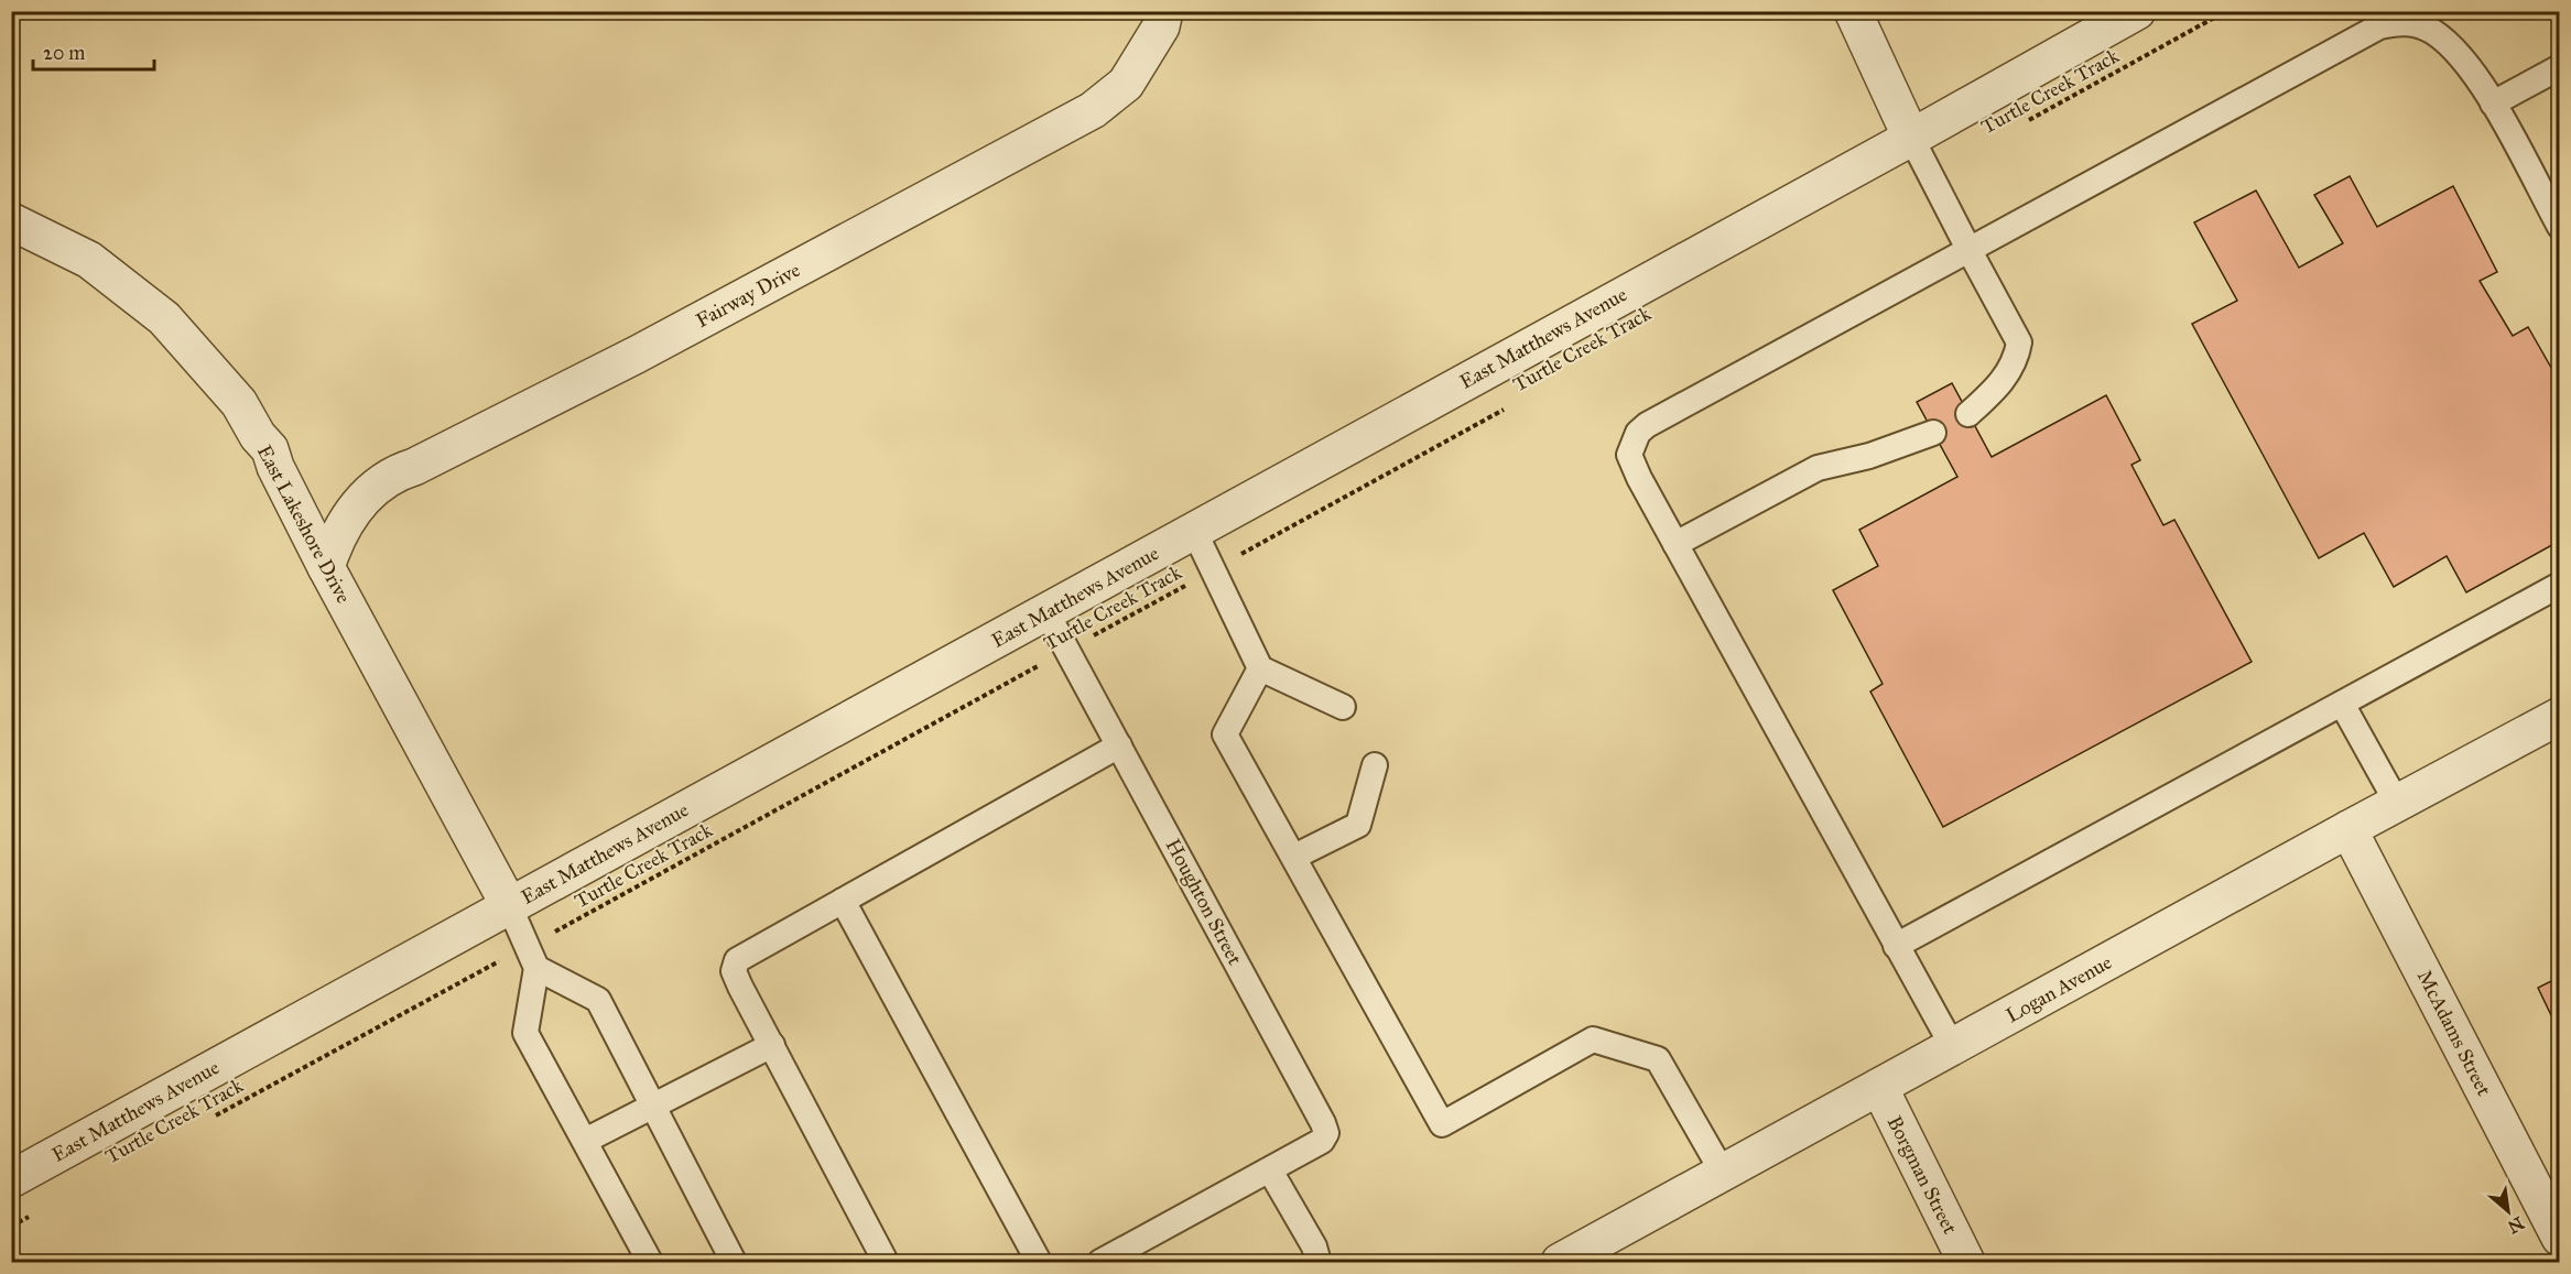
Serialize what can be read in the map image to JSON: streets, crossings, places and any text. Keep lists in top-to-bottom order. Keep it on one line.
{"streets":{"street":["Fairway Drive","East Matthews Avenue","East Lakeshore Drive","Logan Avenue","McAdams Street","Borgman Street"],"lane":["Houghton Street"],"path":["Turtle Creek Track"]},"crossings":[["Turtle Creek Track","Houghton Street"],["Fairway Drive","East Lakeshore Drive"],["East Matthews Avenue","East Lakeshore Drive"],["East Matthews Avenue","Houghton Street"],["Logan Avenue","McAdams Street"],["Logan Avenue","Borgman Street"]],"scale_bar":"20 m","north":"bottom right"}
